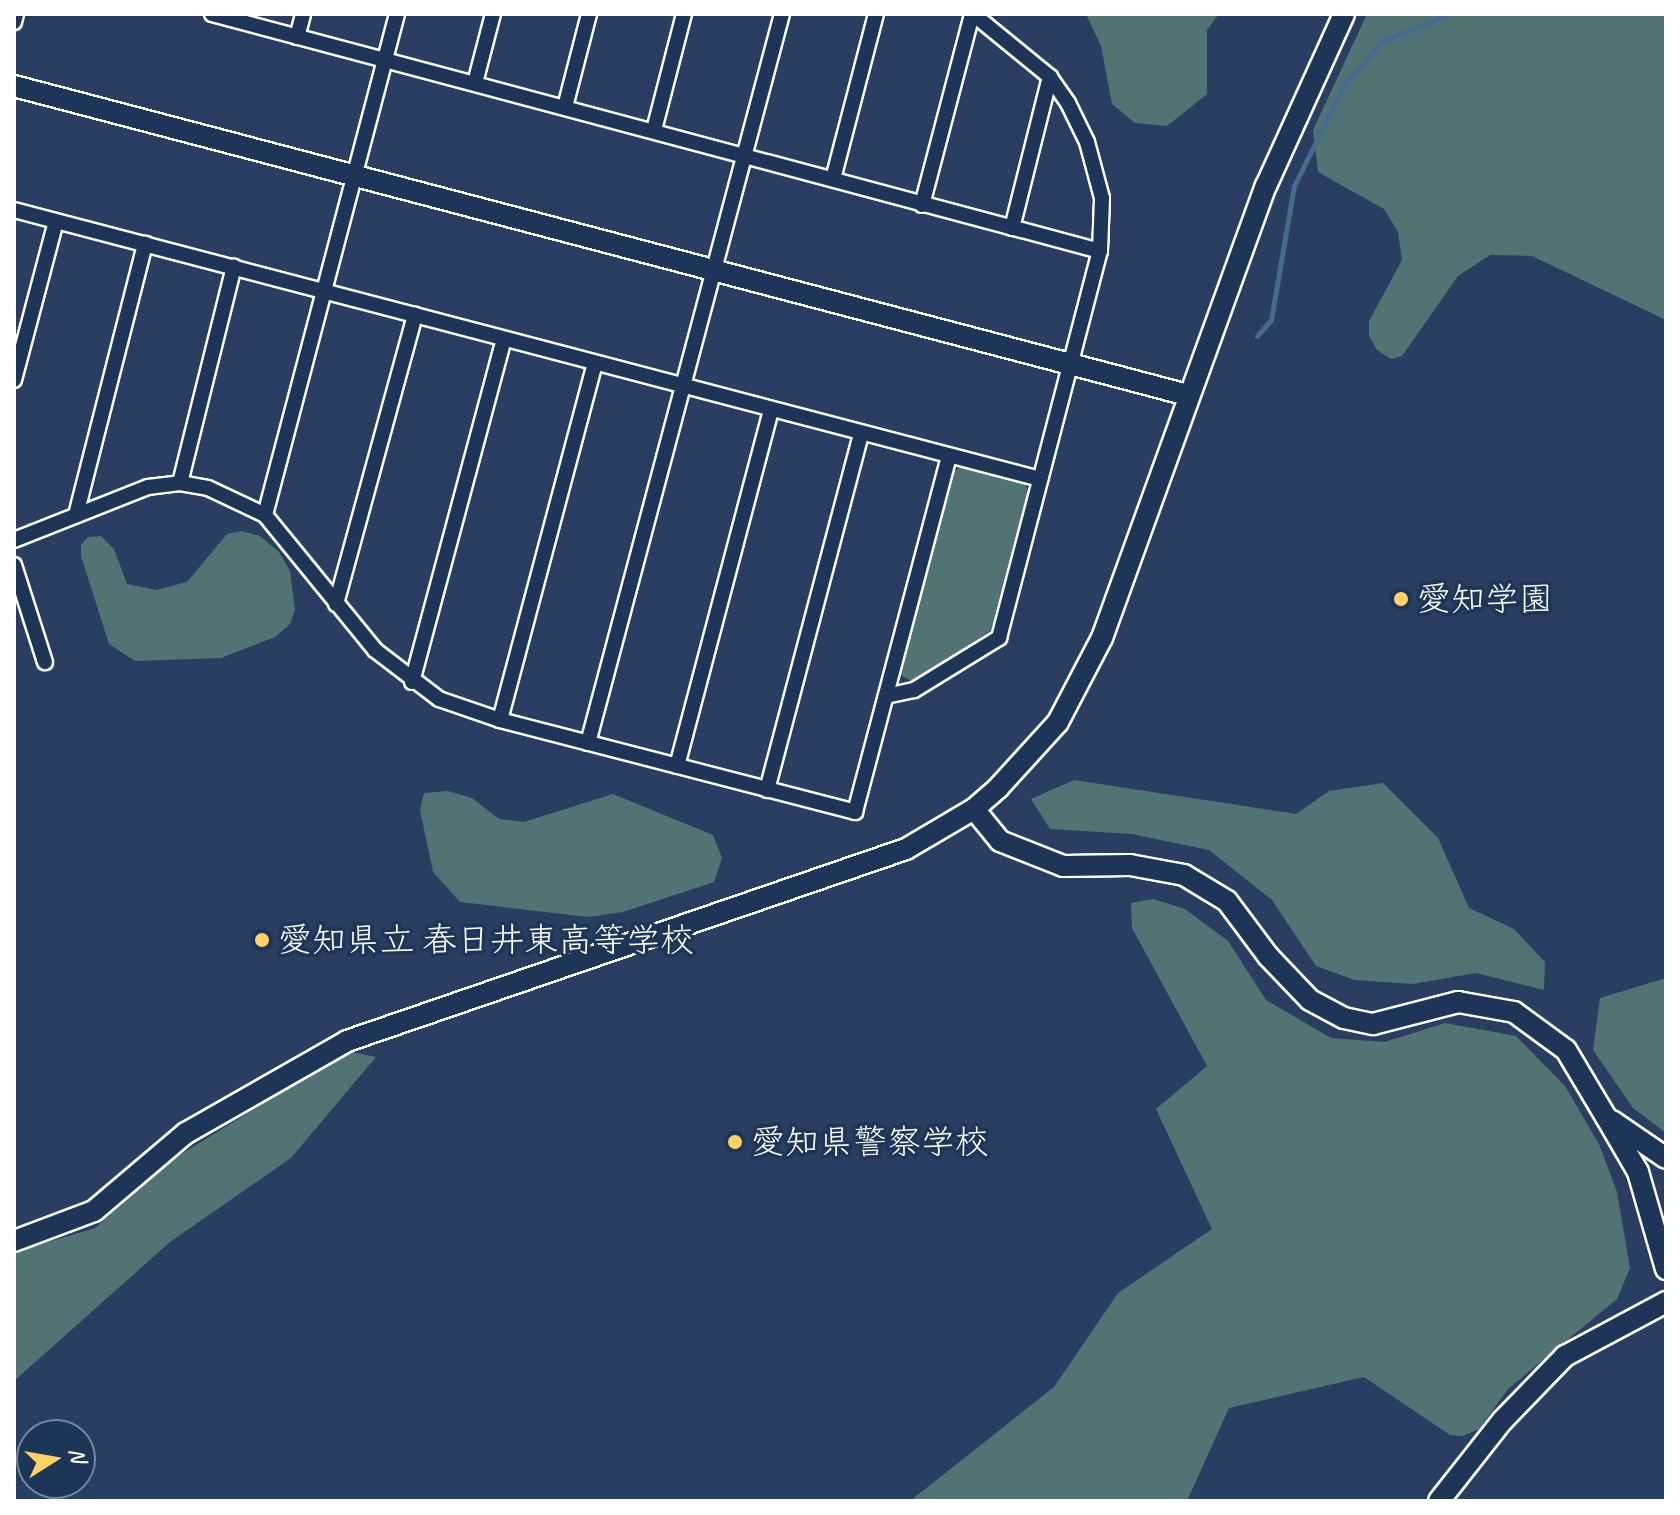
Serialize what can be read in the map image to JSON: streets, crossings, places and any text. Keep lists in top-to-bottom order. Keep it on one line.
{"places":["愛知学園","愛知県立 春日井東高等学校","愛知県警察学校"],"north":"right"}
